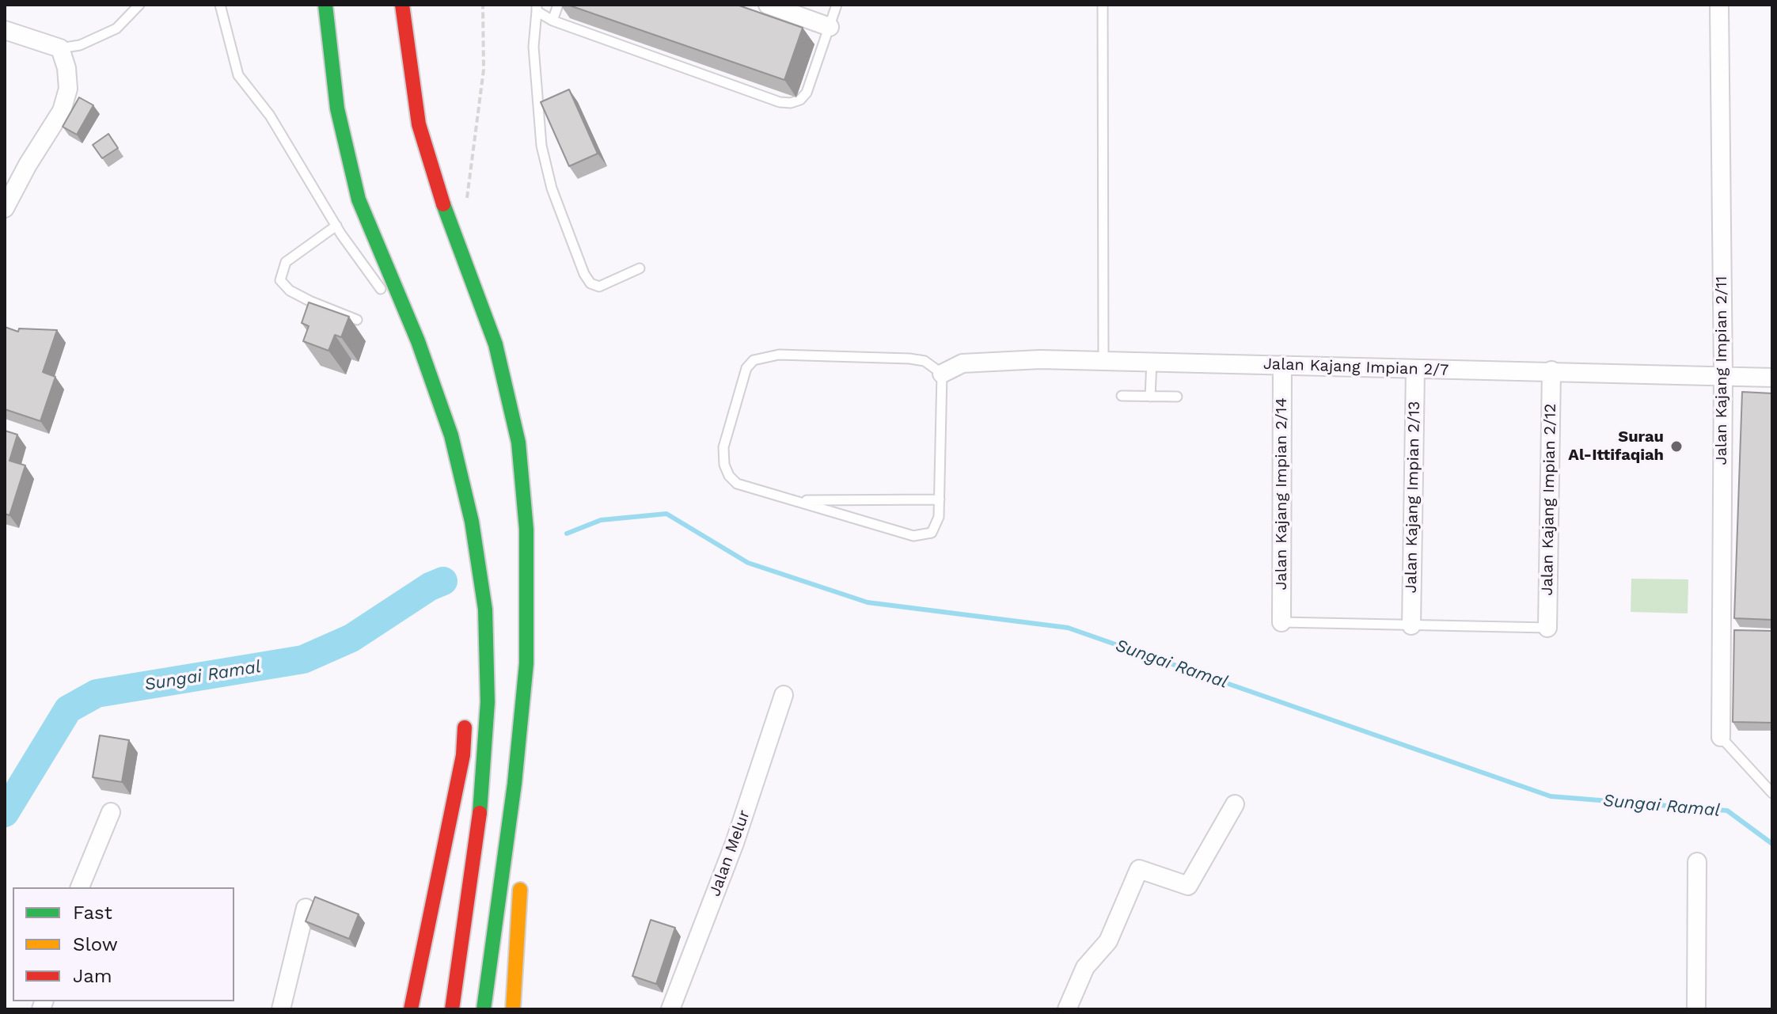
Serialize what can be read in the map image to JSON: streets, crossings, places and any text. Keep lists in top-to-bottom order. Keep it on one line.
{"streets":{"street":["Jalan Kajang Impian 2/7","Jalan Kajang Impian 2/11","Jalan Kajang Impian 2/14","Jalan Kajang Impian 2/13","Jalan Kajang Impian 2/12","Jalan Melur"]},"crossings":[["Jalan Kajang Impian 2/7","Jalan Kajang Impian 2/11"],["Jalan Kajang Impian 2/7","Jalan Kajang Impian 2/14"],["Jalan Kajang Impian 2/7","Jalan Kajang Impian 2/13"],["Jalan Kajang Impian 2/7","Jalan Kajang Impian 2/12"]],"water":["Sungai Ramal"],"places":["Surau Al-Ittifaqiah"],"legend":["Fast","Slow","Jam"]}
